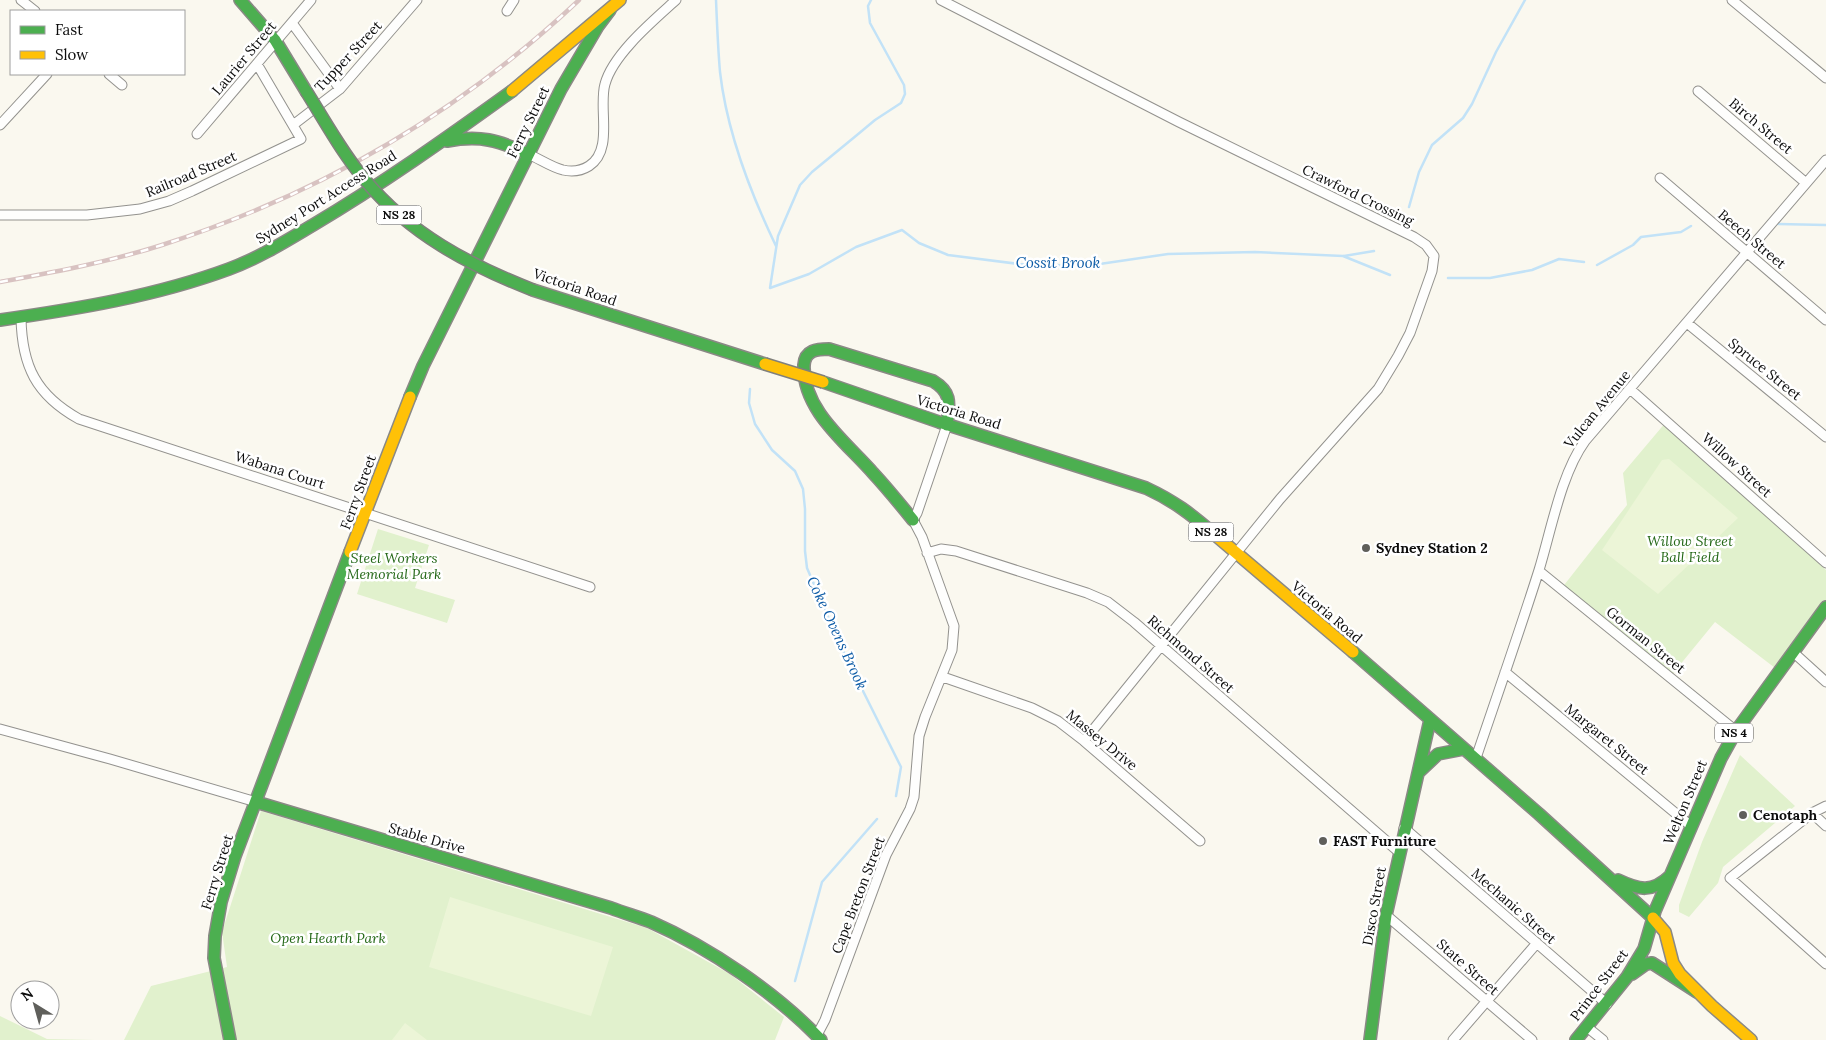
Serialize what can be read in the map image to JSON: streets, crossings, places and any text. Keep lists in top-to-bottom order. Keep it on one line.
{"streets":{"main road":["Ferry Street","Sydney Port Access Road","NS 28","Victoria Road","NS 4","Welton Street","Stable Drive","Disco Street","Prince Street"],"street":["Tupper Street","Laurier Street","Birch Street","Railroad Street","Crawford Crossing","Beech Street","Spruce Street","Vulcan Avenue","Willow Street","Wabana Court","Gorman Street","Richmond Street","Margaret Street","Massey Drive","Cape Breton Street","Mechanic Street","State Street"]},"crossings":[["Tupper Street","Railroad Street"],["Laurier Street","Victoria Road"],["Ferry Street","Sydney Port Access Road"],["Ferry Street","Wabana Court"],["Ferry Street","Stable Drive"],["Birch Street","Vulcan Avenue"],["Crawford Crossing","Victoria Road"],["Sydney Port Access Road","Wabana Court"],["Beech Street","Vulcan Avenue"],["Victoria Road","Vulcan Avenue"],["Victoria Road","Welton Street"],["Victoria Road","Disco Street"],["Victoria Road","Prince Street"],["Spruce Street","Vulcan Avenue"],["Vulcan Avenue","Willow Street"],["Vulcan Avenue","Gorman Street"],["Vulcan Avenue","Margaret Street"],["Gorman Street","Welton Street"],["Richmond Street","Cape Breton Street"],["Richmond Street","Disco Street"],["Margaret Street","Welton Street"],["Massey Drive","Cape Breton Street"],["Welton Street","Prince Street"],["Stable Drive","Cape Breton Street"],["Disco Street","Mechanic Street"],["Disco Street","State Street"],["Mechanic Street","Prince Street"]],"water":["Cossit Brook","Coke Ovens Brook"],"parks":["Willow Street Ball Field","Steel Workers Memorial Park","Open Hearth Park"],"places":["Sydney Station 2","Cenotaph","FAST Furniture"],"legend":["Fast","Slow"],"north":"top left"}
